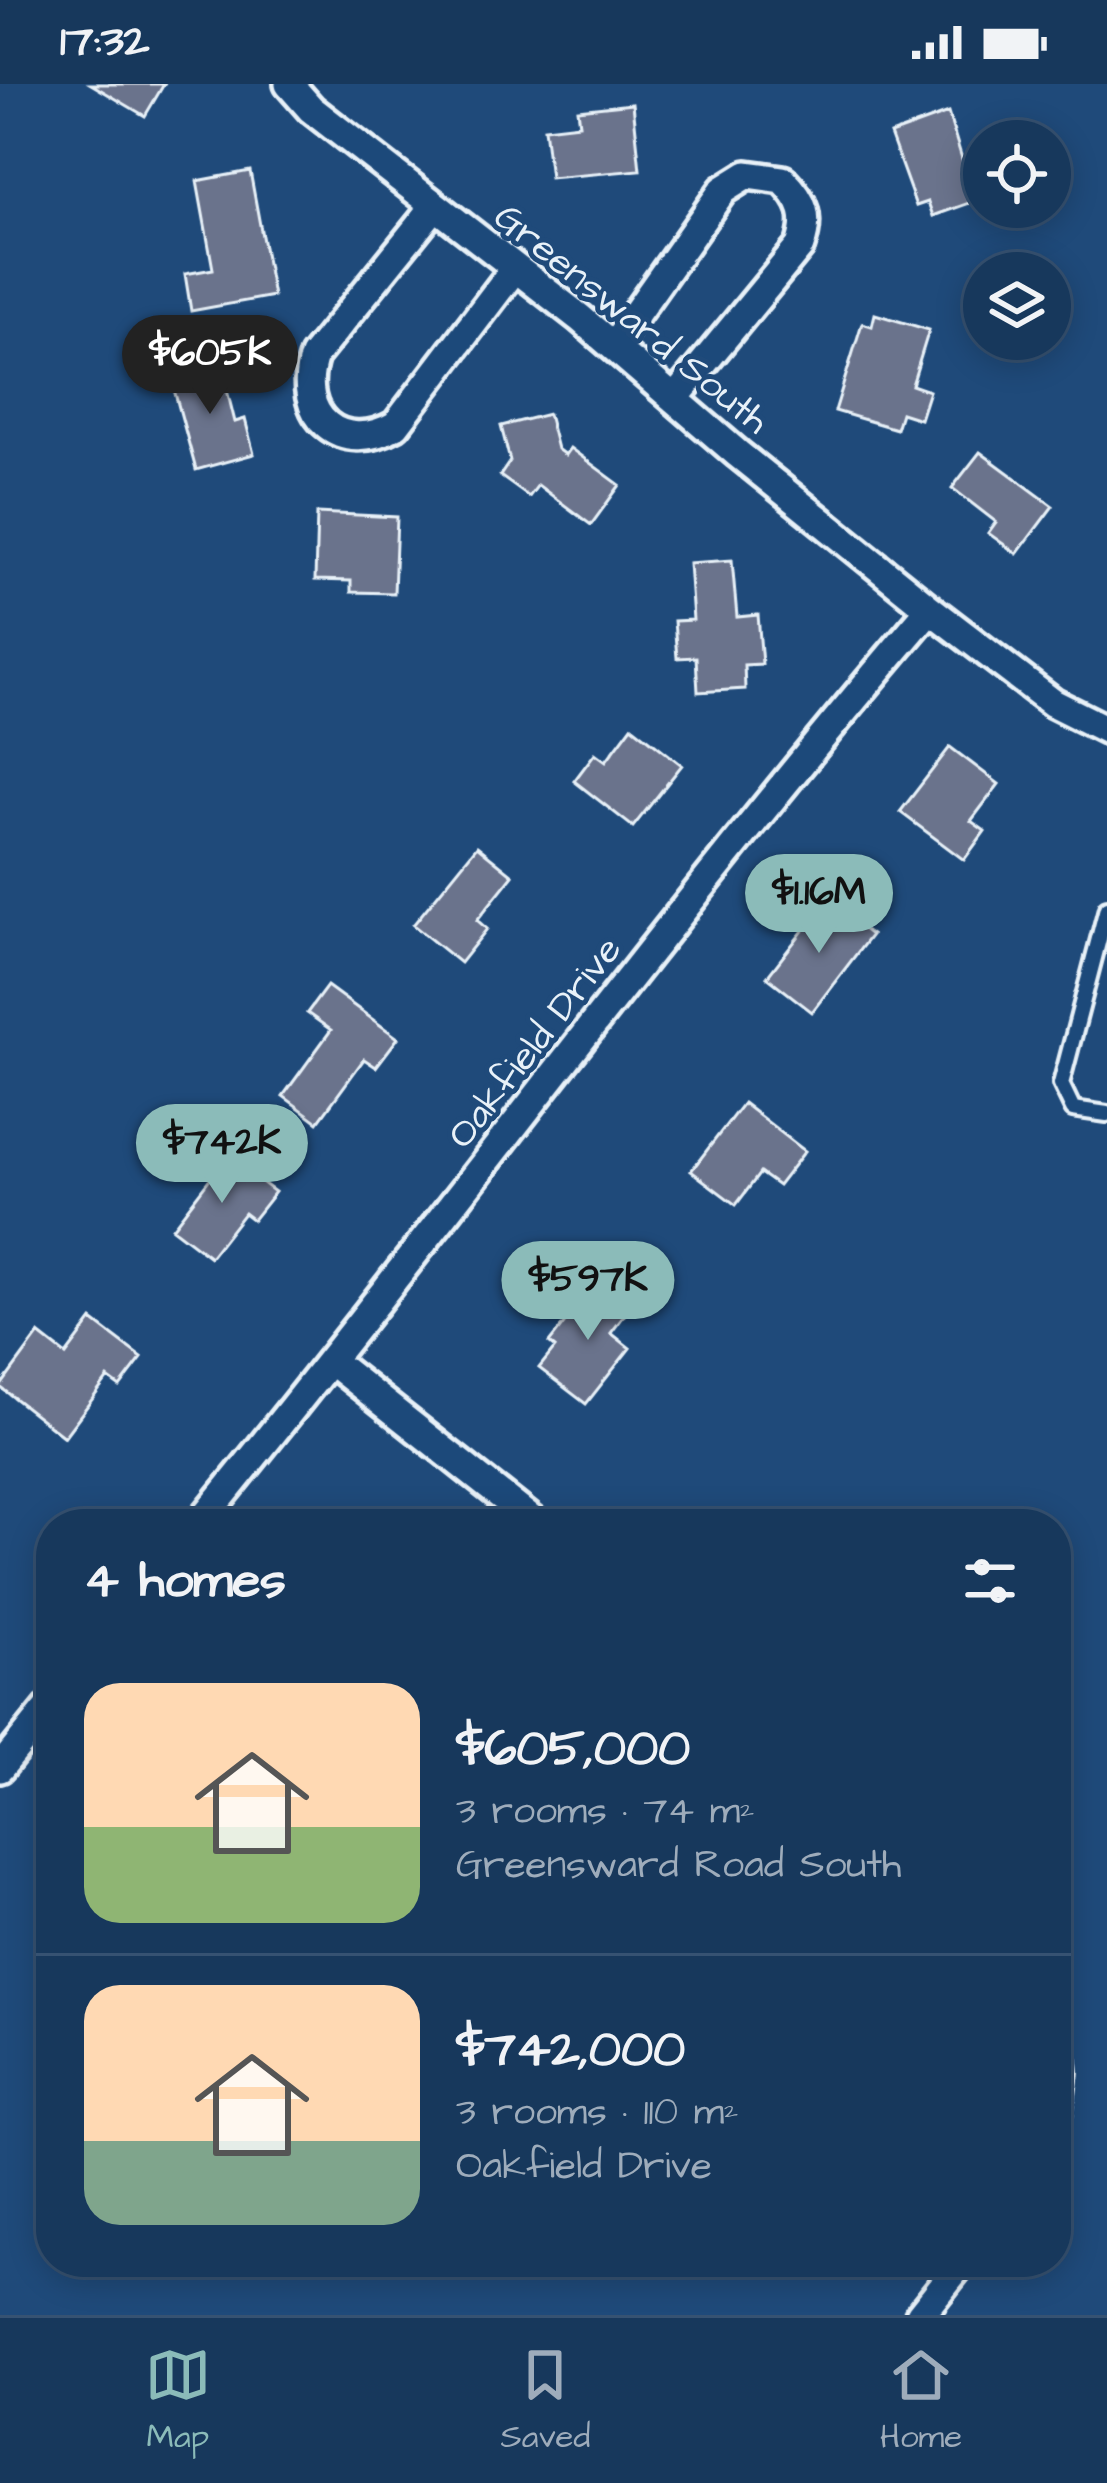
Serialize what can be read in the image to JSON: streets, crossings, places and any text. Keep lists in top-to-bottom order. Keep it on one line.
{"streets":{"street":["Greensward South","Oakfield Drive"]},"crossings":[["Greensward South","Oakfield Drive"]],"page":{"status":"17:32","price":["$605K","$1.16M","$742K","$597K"],"heading":"4 homes","list":[{"name":"$605,000","note":"3 rooms · 74 m² · Greensward Road South"},{"name":"$742,000","note":"3 rooms · 110 m² · Oakfield Drive"}],"tabs":["Map","Saved","Home"]}}
